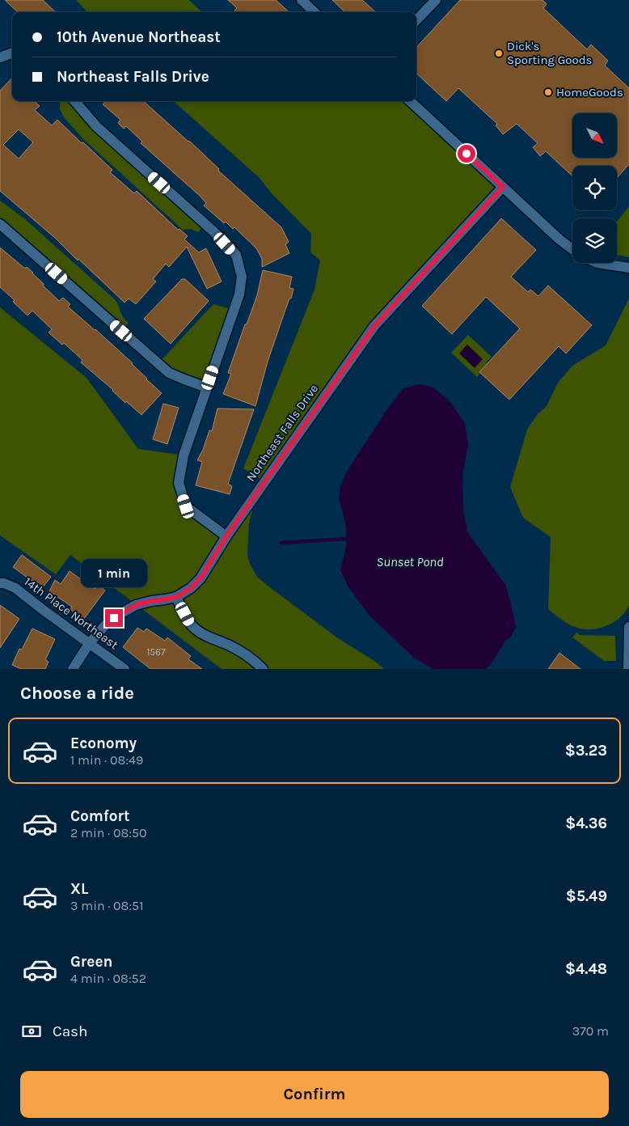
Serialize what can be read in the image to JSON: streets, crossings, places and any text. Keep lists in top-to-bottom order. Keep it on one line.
{"streets":{"street":["Northeast Falls Drive","14th Place Northeast"]},"crossings":[["Northeast Falls Drive","14th Place Northeast"]],"water":["Sunset Pond"],"places":["Dick's Sporting Goods","HomeGoods"],"house_numbers":["1567"],"north":"bottom right","page":{"banner":["10th Avenue Northeast","Northeast Falls Drive"],"bubble":"1 min","heading":"Choose a ride","list":[{"name":"Economy","note":"1 min · 08:49","value":"$3.23"},{"name":"Comfort","note":"2 min · 08:50","value":"$4.36"},{"name":"XL","note":"3 min · 08:51","value":"$5.49"},{"name":"Green","note":"4 min · 08:52","value":"$4.48"}],"pay":["Cash","370 m"],"buttons":"Confirm"}}
